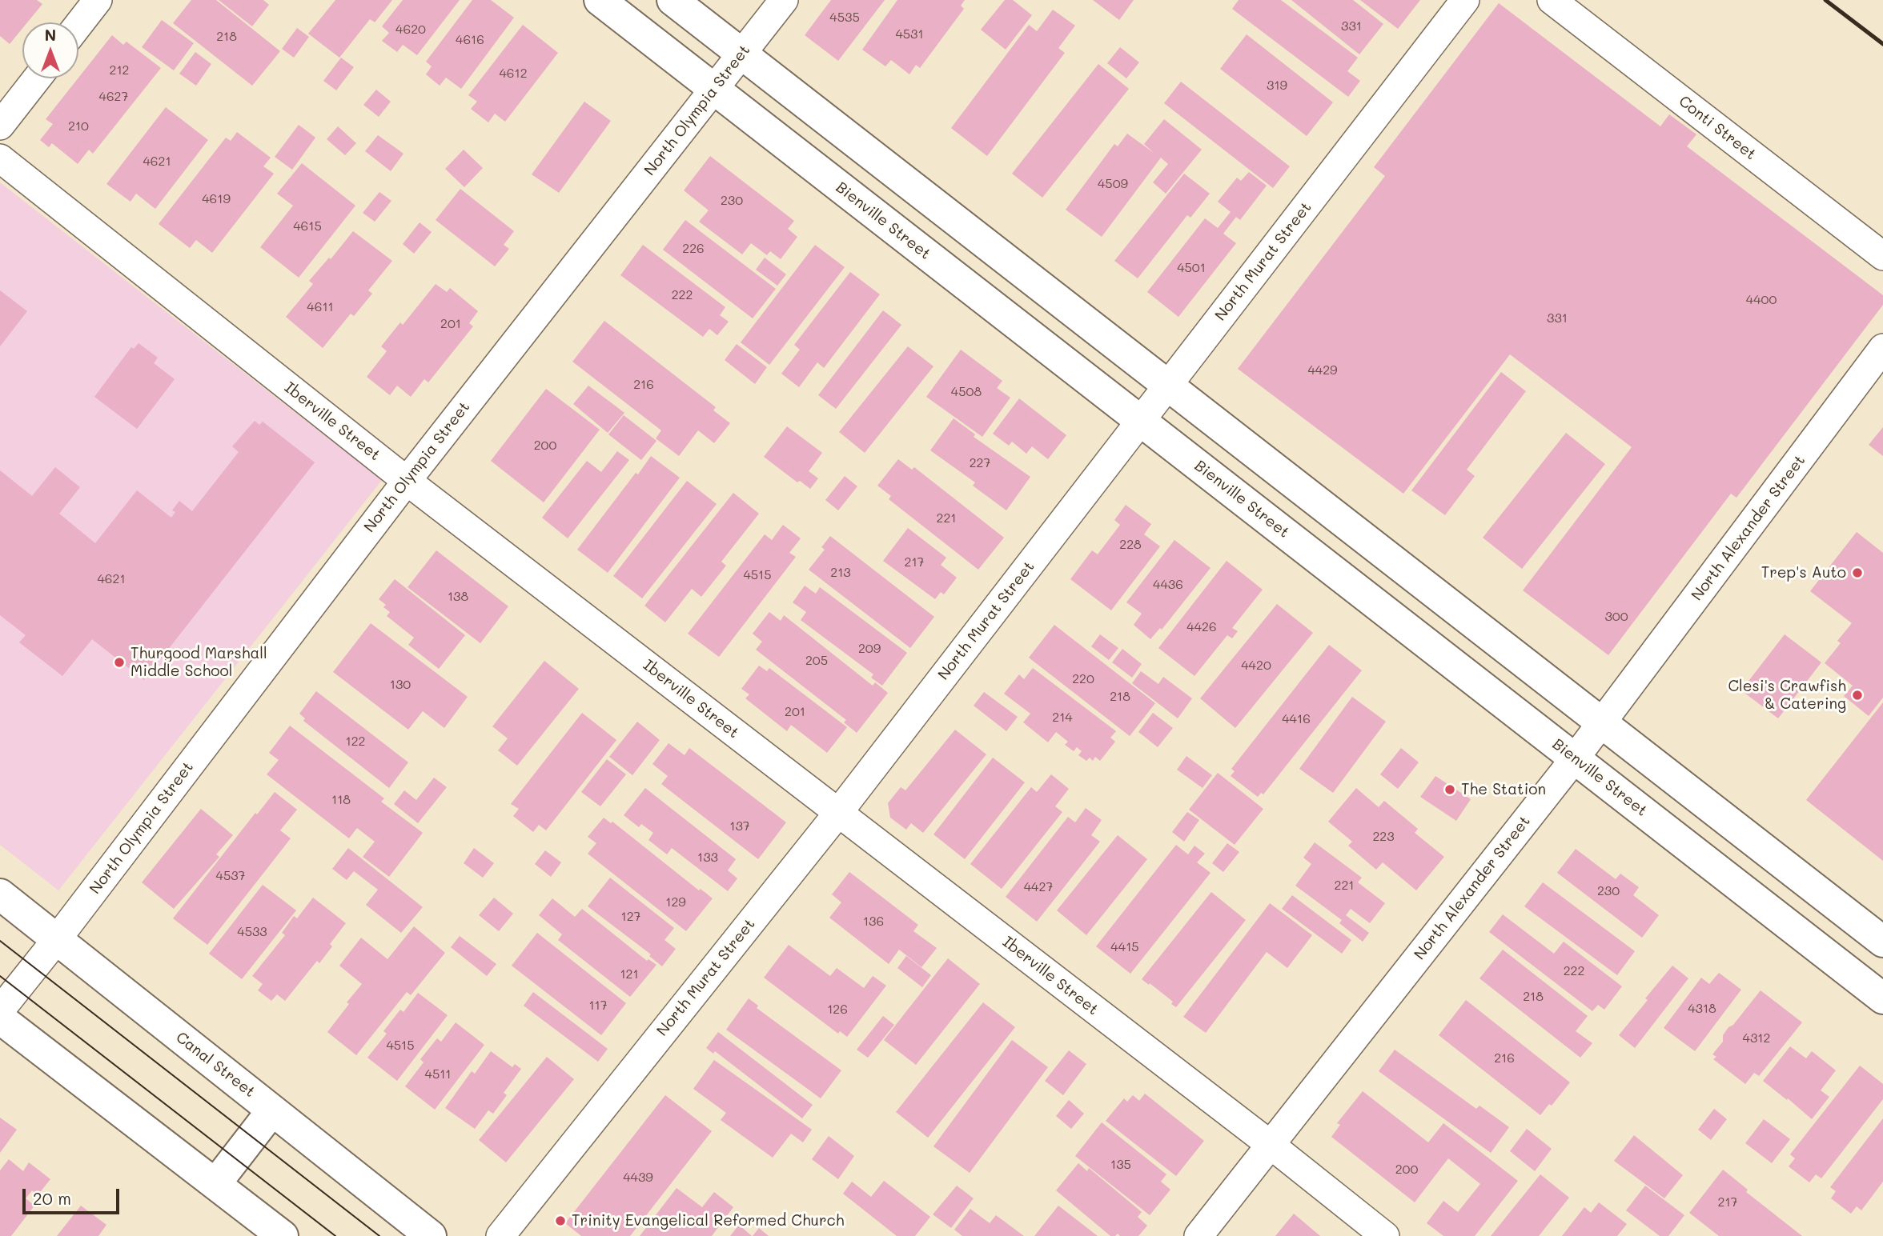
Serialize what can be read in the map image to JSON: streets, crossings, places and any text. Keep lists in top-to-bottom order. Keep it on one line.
{"streets":{"street":["North Olympia Street","Conti Street","Bienville Street","North Murat Street","Iberville Street","North Alexander Street","Canal Street"]},"crossings":[["North Olympia Street","Bienville Street"],["North Olympia Street","Iberville Street"],["North Olympia Street","Canal Street"],["Bienville Street","North Murat Street"],["Bienville Street","North Alexander Street"],["North Murat Street","Iberville Street"],["Iberville Street","North Alexander Street"]],"places":["Trep's Auto","Thurgood Marshall Middle School","Clesi's Crawfish & Catering","The Station","Trinity Evangelical Reformed Church"],"house_numbers":["4535","331","4620","4531","218","4616","212","4612","319","4627","210","4621","4509","4619","230","4615","226","4501","222","4400","4611","331","201","4429","216","4508","200","227","221","228","217","213","4515","4621","4436","138","300","4426","209","205","4420","220","130","218","201","214","4416","122","118","137","223","133","4537","221","4427","230","129","127","136","4533","4415","222","121","218","117","4318","126","4312","4515","216","4511","135","200","4439","217"],"scale_bar":"20 m","north":"top"}
